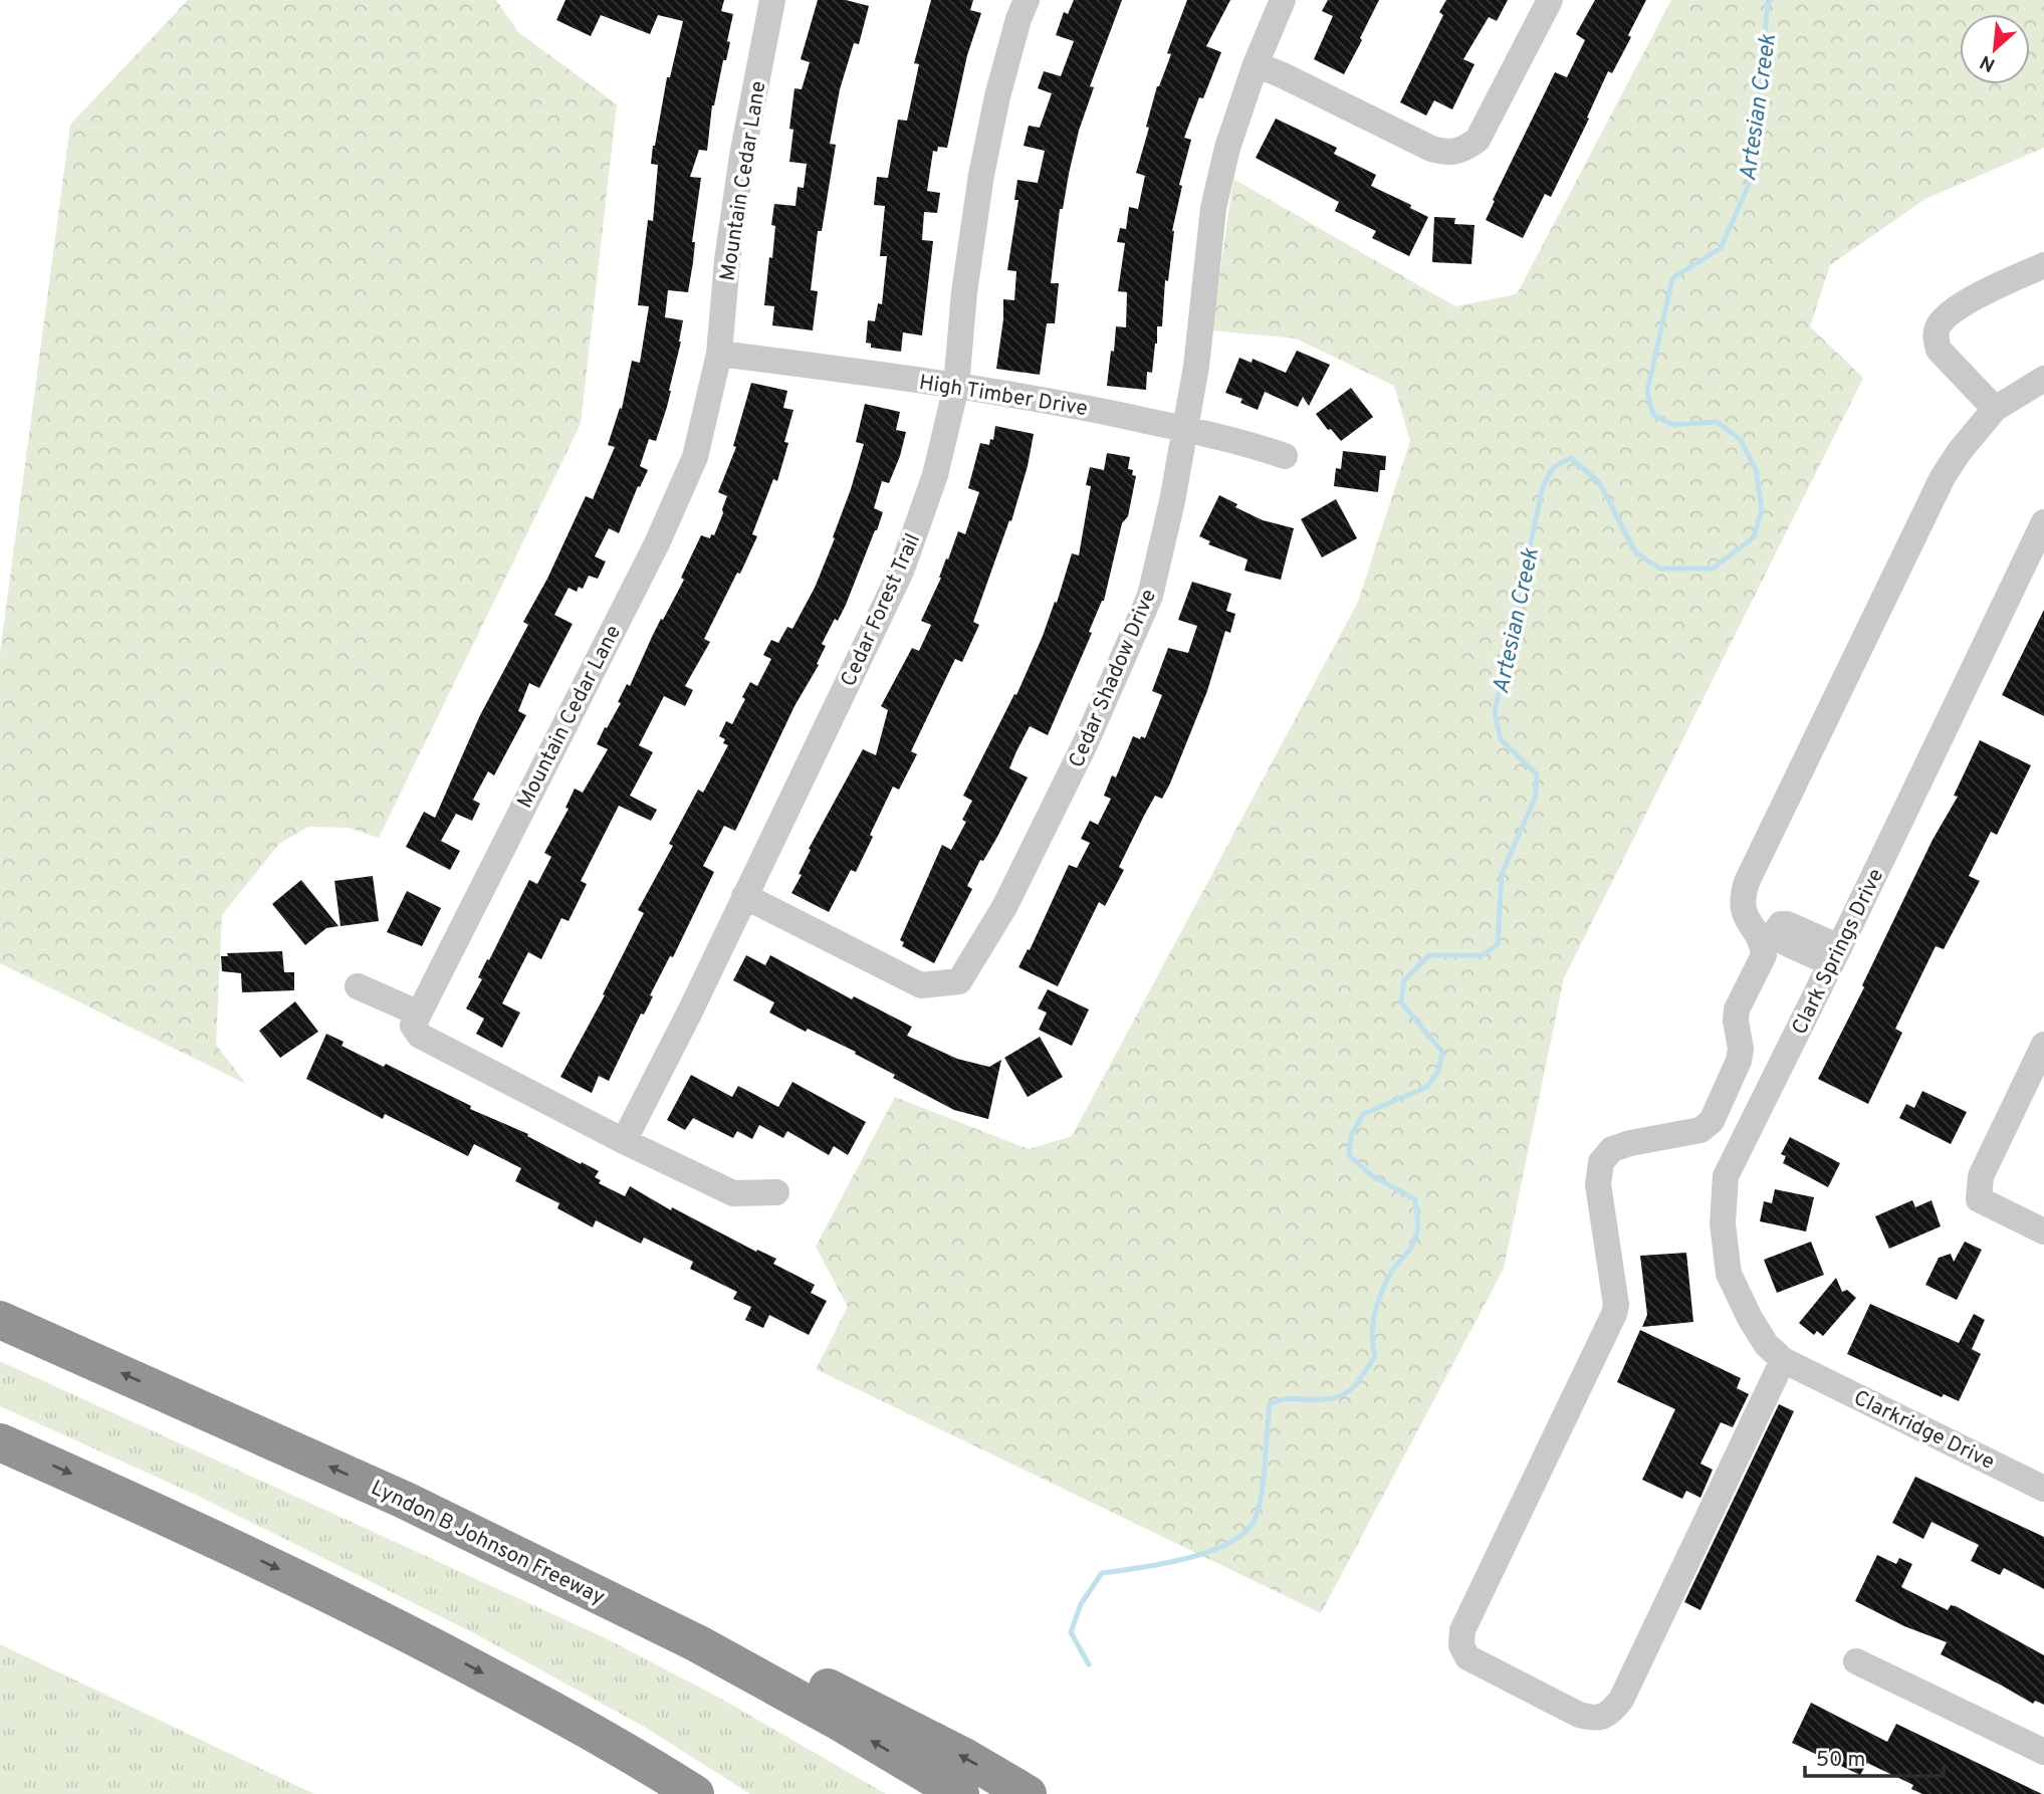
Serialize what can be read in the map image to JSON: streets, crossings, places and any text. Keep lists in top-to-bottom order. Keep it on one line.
{"streets":{"highway":["Lyndon B Johnson Freeway"],"street":["Mountain Cedar Lane","High Timber Drive","Cedar Forest Trail","Cedar Shadow Drive","Clark Springs Drive","Clarkridge Drive"]},"crossings":[["Mountain Cedar Lane","High Timber Drive"],["High Timber Drive","Cedar Forest Trail"],["High Timber Drive","Cedar Shadow Drive"],["Cedar Forest Trail","Cedar Shadow Drive"],["Clark Springs Drive","Clarkridge Drive"]],"water":["Artesian Creek"],"scale_bar":"50 m","north":"bottom left"}
